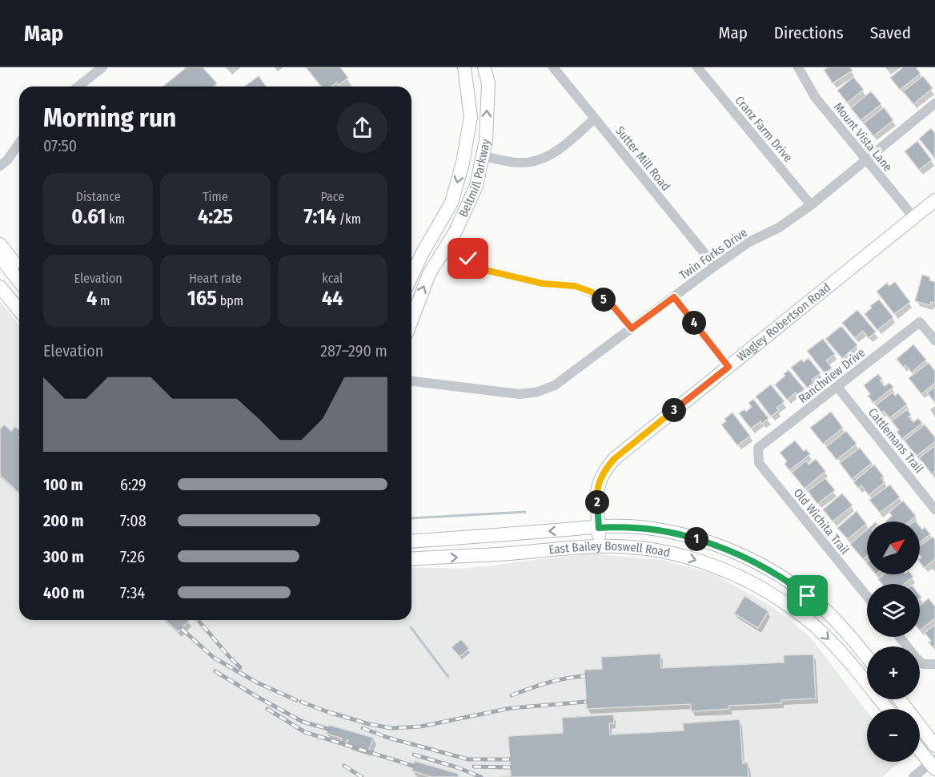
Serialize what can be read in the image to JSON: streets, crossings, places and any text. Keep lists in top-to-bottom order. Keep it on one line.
{"streets":{"main road":["Beltmill Parkway","Wagley Robertson Road","East Bailey Boswell Road"],"street":["Cranz Farm Drive","Mount Vista Lane","Sutter Mill Road","Twin Forks Drive","Ranchview Drive","Cattlemans Trail","Old Wichita Trail"]},"crossings":[["Cranz Farm Drive","Twin Forks Drive"],["Mount Vista Lane","Twin Forks Drive"],["Mount Vista Lane","Wagley Robertson Road"],["Sutter Mill Road","Twin Forks Drive"],["Wagley Robertson Road","East Bailey Boswell Road"],["Ranchview Drive","Cattlemans Trail"],["Ranchview Drive","Old Wichita Trail"]],"north":"top right","page":{"header":"Map","nav":["Map","Directions","Saved"],"heading":["Morning run","07:50"],"stats":[["Distance","0.61 km"],["Time","4:25"],["Pace","7:14 /km"],["Elevation","4 m"],["Heart rate","165 bpm"],["kcal","44"]],"pins":["5","4","3","2","1"],"chart":["Elevation","287–290 m"],"list":[{"name":"100 m","note":"6:29"},{"name":"200 m","note":"7:08"},{"name":"300 m","note":"7:26"},{"name":"400 m","note":"7:34"}],"map_buttons":["+","−"]}}
